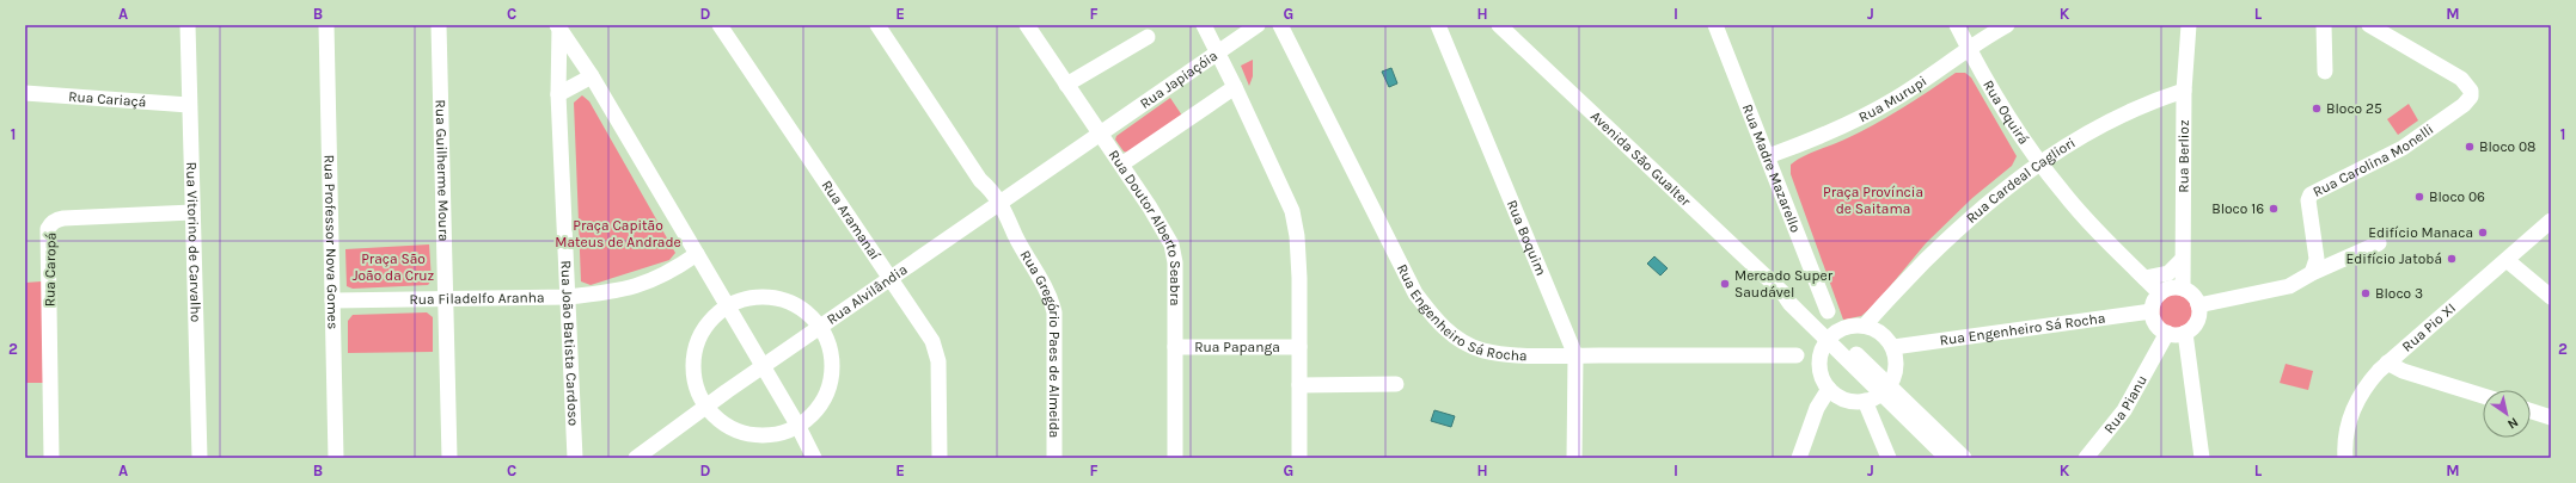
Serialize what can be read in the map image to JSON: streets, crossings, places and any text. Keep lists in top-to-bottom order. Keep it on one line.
{"streets":{"street":["Rua Japiaçóia","Rua Cariaçá","Rua Murupi","Rua Oquirá","Rua Berlioz","Avenida São Gualter","Rua Carolina Monelli","Rua Madre Mazarello","Rua Guilherme Moura","Rua Cardeal Cagliori","Rua Aramanaí","Rua Doutor Alberto Seabra","Rua Boquim","Rua Professor Nova Gomes","Rua Vitorino de Carvalho","Rua Caropá","Rua Alvilândia","Rua Filadelfo Aranha","Rua Engenheiro Sá Rocha","Rua Pio XI","Rua João Batista Cardoso","Rua Gregório Paes de Almeida","Rua Papanga","Rua Pianu"]},"crossings":[["Rua Japiaçóia","Rua Doutor Alberto Seabra"],["Rua Japiaçóia","Rua Alvilândia"],["Rua Cariaçá","Rua Vitorino de Carvalho"],["Rua Murupi","Rua Oquirá"],["Rua Murupi","Rua Madre Mazarello"],["Rua Oquirá","Rua Berlioz"],["Rua Oquirá","Rua Cardeal Cagliori"],["Rua Oquirá","Rua Engenheiro Sá Rocha"],["Rua Oquirá","Rua Pianu"],["Rua Berlioz","Rua Cardeal Cagliori"],["Rua Berlioz","Rua Engenheiro Sá Rocha"],["Rua Berlioz","Rua Pianu"],["Rua Guilherme Moura","Rua Filadelfo Aranha"],["Rua Aramanaí","Rua Alvilândia"],["Rua Doutor Alberto Seabra","Rua Alvilândia"],["Rua Doutor Alberto Seabra","Rua Papanga"],["Rua Boquim","Rua Engenheiro Sá Rocha"],["Rua Professor Nova Gomes","Rua Filadelfo Aranha"],["Rua Vitorino de Carvalho","Rua Caropá"],["Rua Alvilândia","Rua Gregório Paes de Almeida"],["Rua Filadelfo Aranha","Rua João Batista Cardoso"],["Rua Engenheiro Sá Rocha","Rua Pianu"]],"parks":["Praça Província de Saitama","Praça Capitão Mateus de Andrade","Praça São João da Cruz"],"places":["Bloco 25","Bloco 08","Bloco 06","Bloco 16","Edifício Manaca","Edifício Jatobá","Mercado Super Saudável","Bloco 3"],"north":"bottom right","grid":{"columns":["A","B","C","D","E","F","G","H","I","J","K","L","M"],"rows":["1","2"]}}
